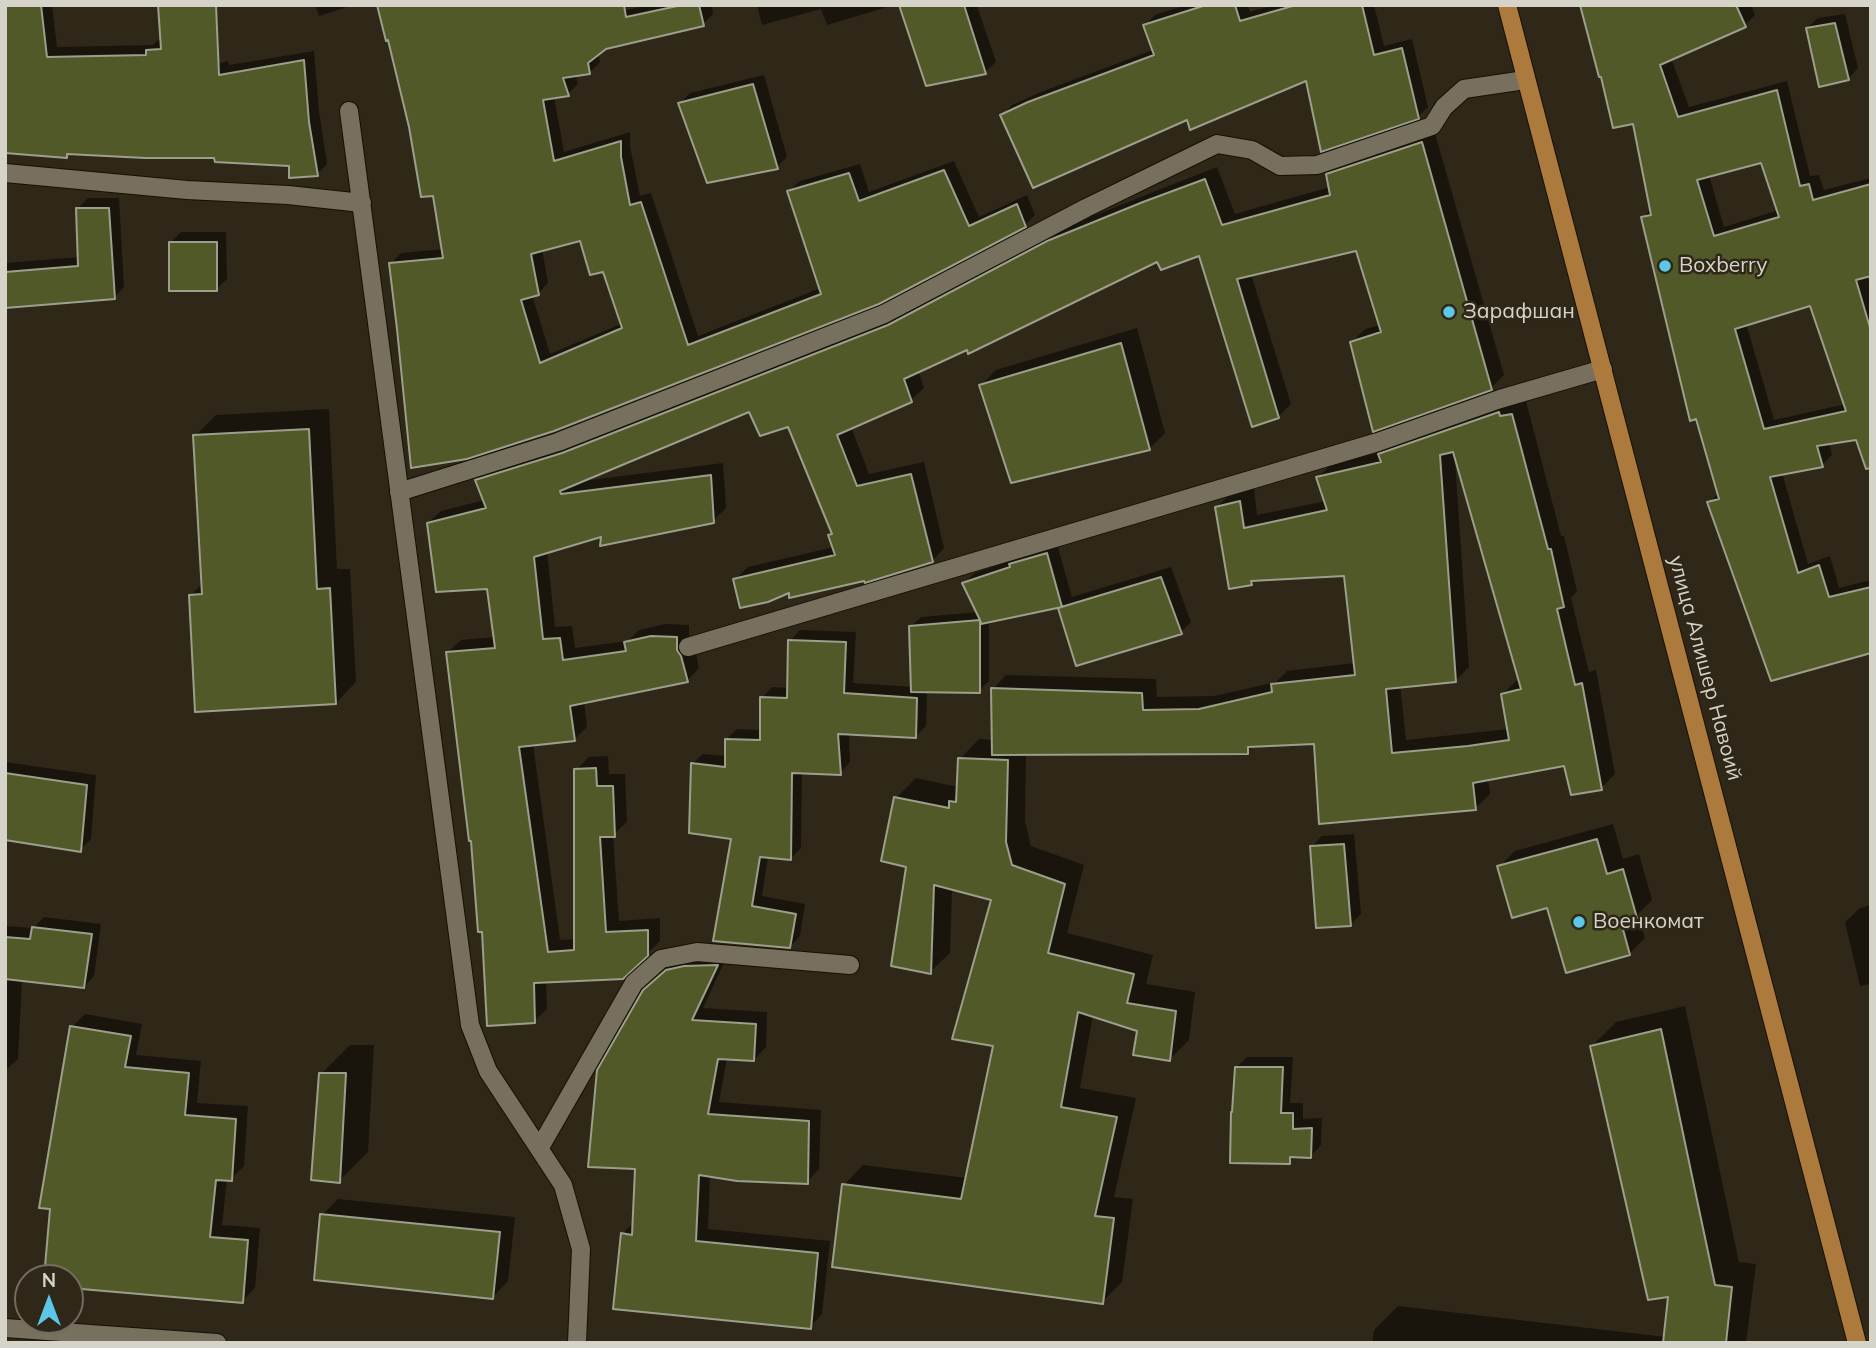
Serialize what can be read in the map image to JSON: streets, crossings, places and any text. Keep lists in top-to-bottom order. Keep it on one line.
{"streets":{"main road":["улица Алишер Навоий"]},"places":["Boxberry","Зарафшан","Военкомат"],"north":"top"}
